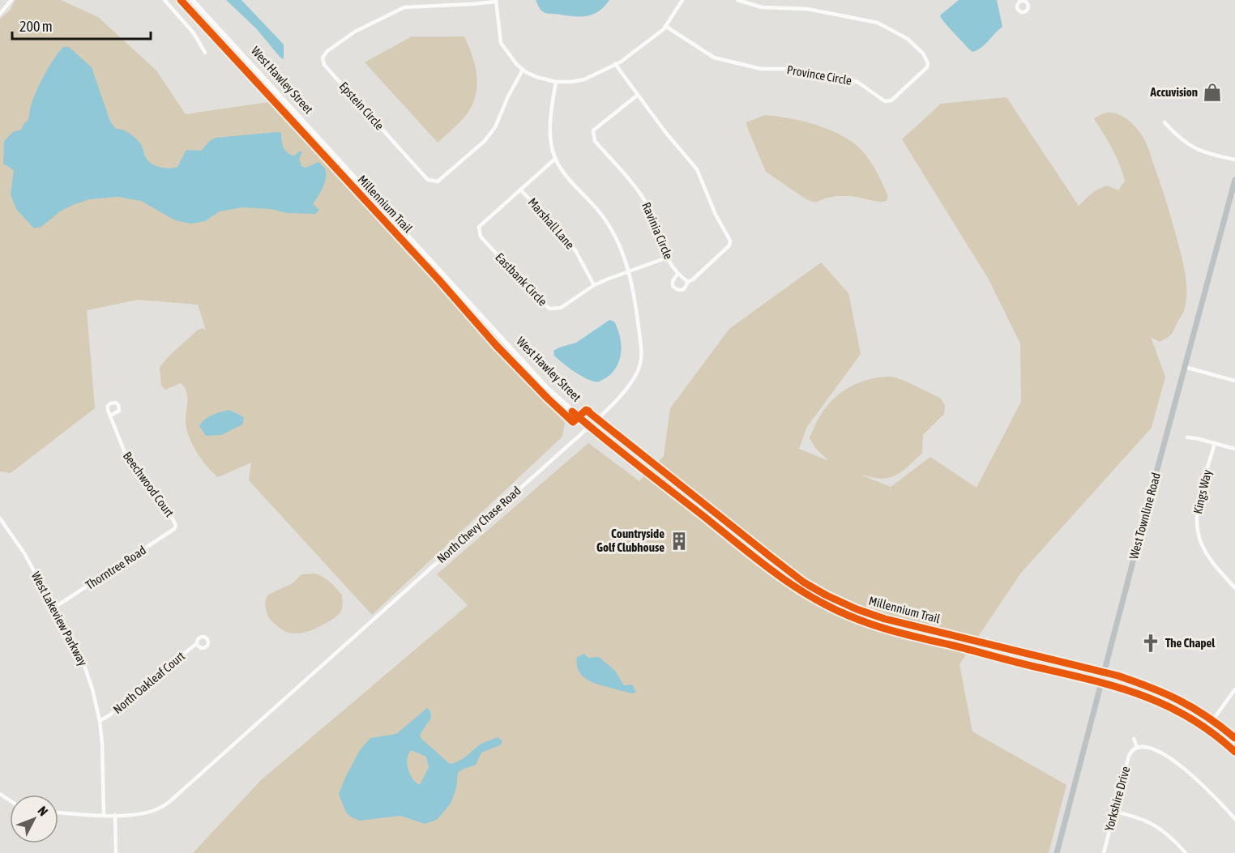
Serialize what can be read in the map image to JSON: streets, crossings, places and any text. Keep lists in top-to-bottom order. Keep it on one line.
{"streets":{"main road":["West Townline Road"],"street":["Province Circle","West Hawley Street","Epstein Circle","Marshall Lane","Ravinia Circle","Eastbank Circle","Beechwood Court","Kings Way","North Chevy Chase Road","Thorntree Road","West Lakeview Parkway","North Oakleaf Court","Yorkshire Drive"],"cycle path":["Millennium Trail"]},"crossings":[["West Hawley Street","West Townline Road"],["West Hawley Street","North Chevy Chase Road"],["Marshall Lane","Eastbank Circle"],["Ravinia Circle","Eastbank Circle"],["Eastbank Circle","North Chevy Chase Road"],["Beechwood Court","Thorntree Road"],["North Chevy Chase Road","West Lakeview Parkway"],["Thorntree Road","West Lakeview Parkway"],["West Lakeview Parkway","North Oakleaf Court"]],"places":{"shop":["Accuvision"],"building":["Countryside Golf Clubhouse"],"church":["The Chapel"]},"scale_bar":"200 m","north":"top right"}
